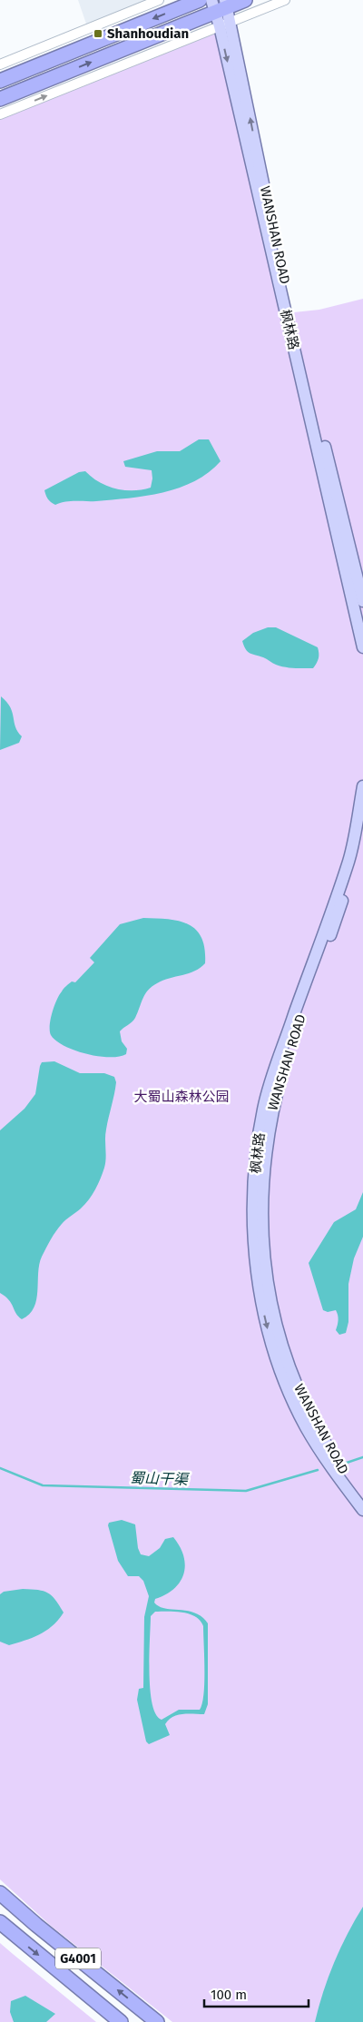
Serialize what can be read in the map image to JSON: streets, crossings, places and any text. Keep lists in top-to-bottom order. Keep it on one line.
{"streets":{"highway":["G4001"],"main road":["WANSHAN ROAD","枫林路"]},"crossings":[["WANSHAN ROAD","枫林路"]],"one_way":["WANSHAN ROAD","枫林路"],"water":["蜀山干渠"],"parks":["大蜀山森林公园"],"places":{"transit":["Shanhoudian"]},"scale_bar":"100 m"}
